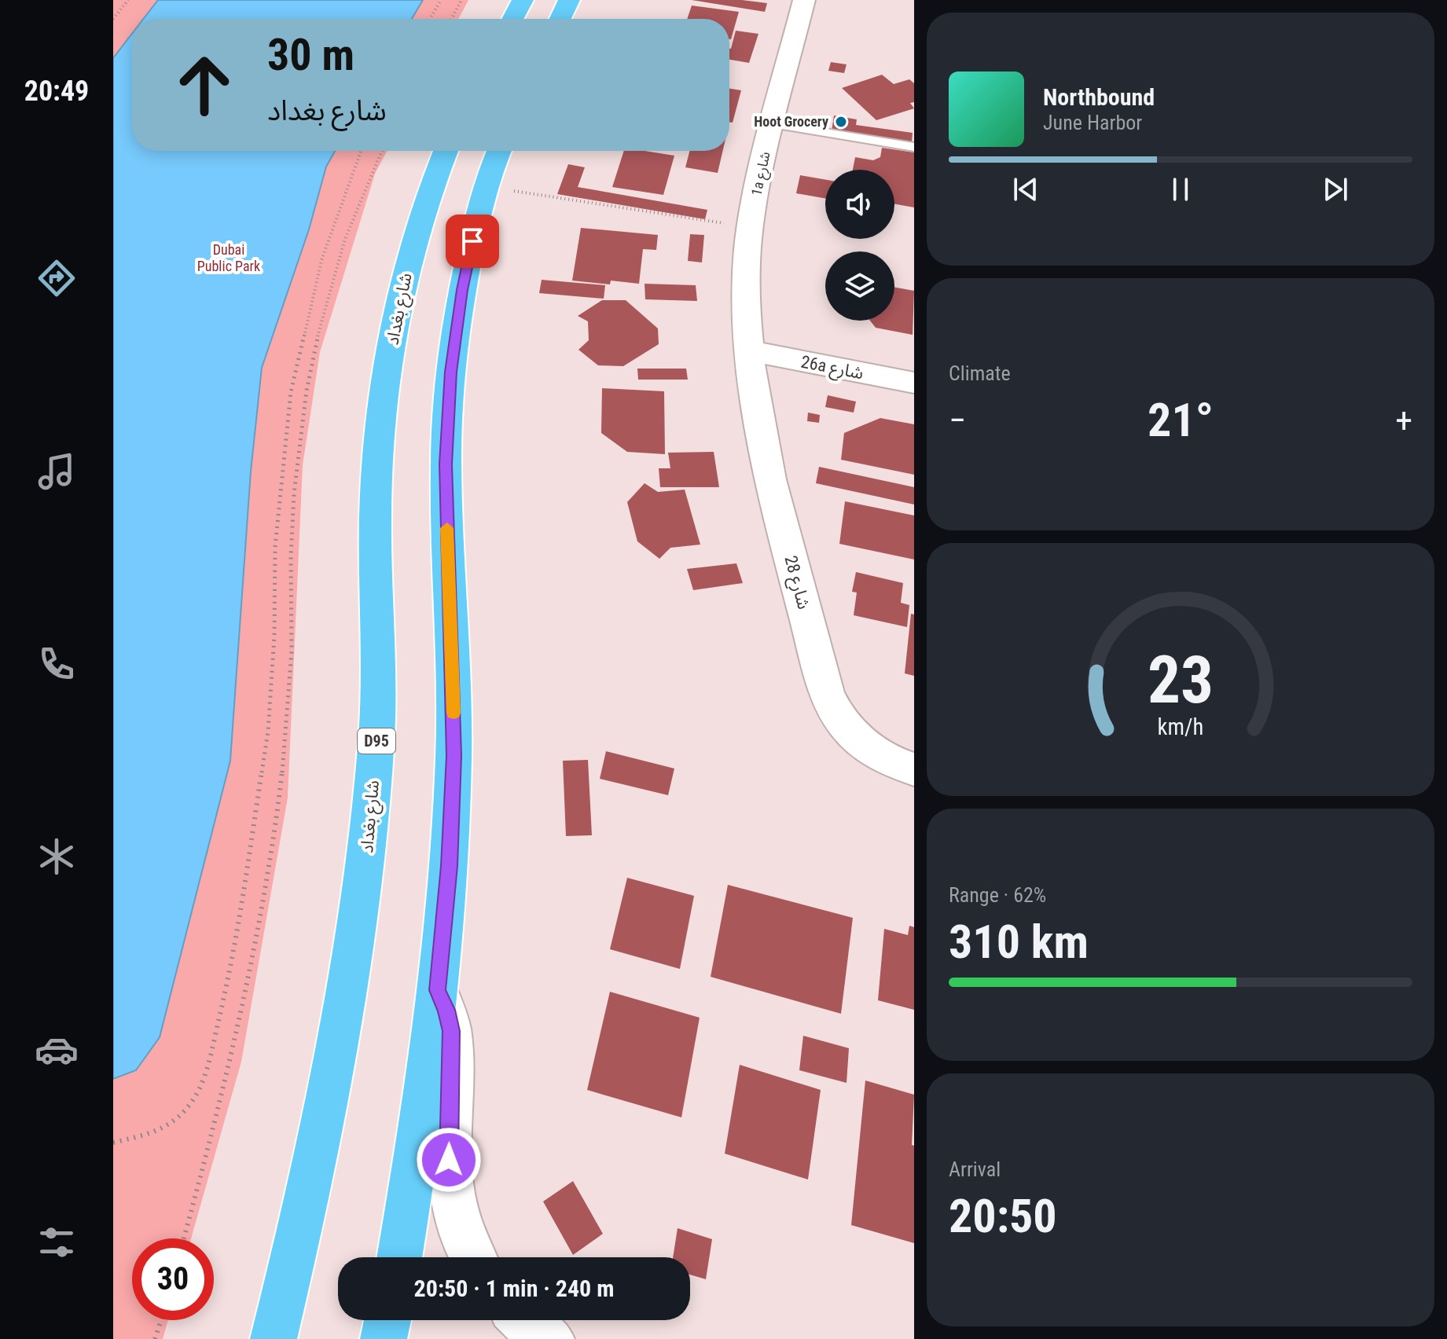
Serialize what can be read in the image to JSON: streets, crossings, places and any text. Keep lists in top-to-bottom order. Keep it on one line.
{"streets":{"main road":["شارع بغداد","D95"],"street":["1a شارع","26a شارع","شارع 28"]},"crossings":[["1a شارع","26a شارع"],["1a شارع","شارع 28"],["26a شارع","شارع 28"]],"parks":["Dubai Public Park"],"places":["Hoot Grocery"],"page":{"tabs":"20:49","turn":["30 m","شارع بغداد"],"song":["Northbound","June Harbor"],"tile":["Climate",["Range · 62%","310 km"],["Arrival","20:50"]],"heat":["−","21°","+"],"limit":"30","trip":"20:50 · 1 min · 240 m","gauge":["23","km/h"]}}
